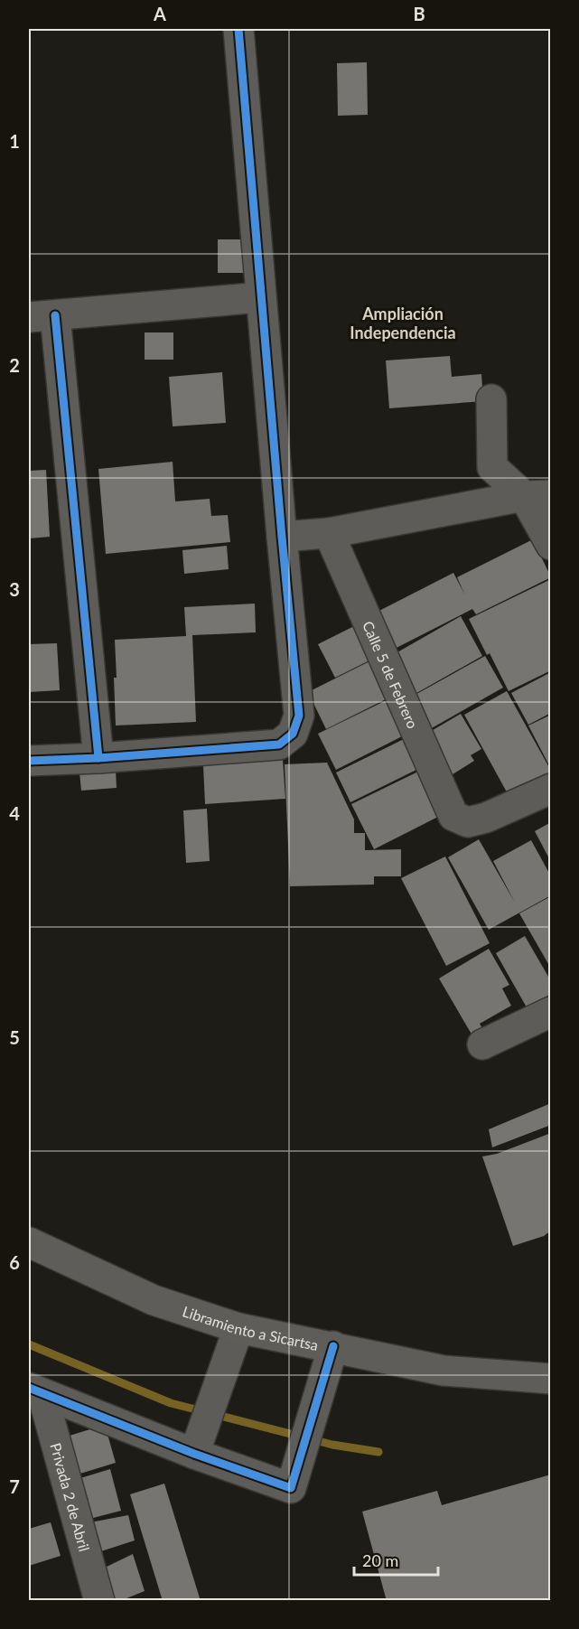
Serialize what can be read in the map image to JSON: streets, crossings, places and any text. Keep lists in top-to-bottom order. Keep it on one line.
{"streets":{"main road":["Libramiento a Sicartsa"],"street":["Calle 5 de Febrero","Privada 2 de Abril"]},"districts":["Ampliación Independencia"],"scale_bar":"20 m","grid":{"columns":["A","B"],"rows":["1","2","3","4","5","6","7"]}}
